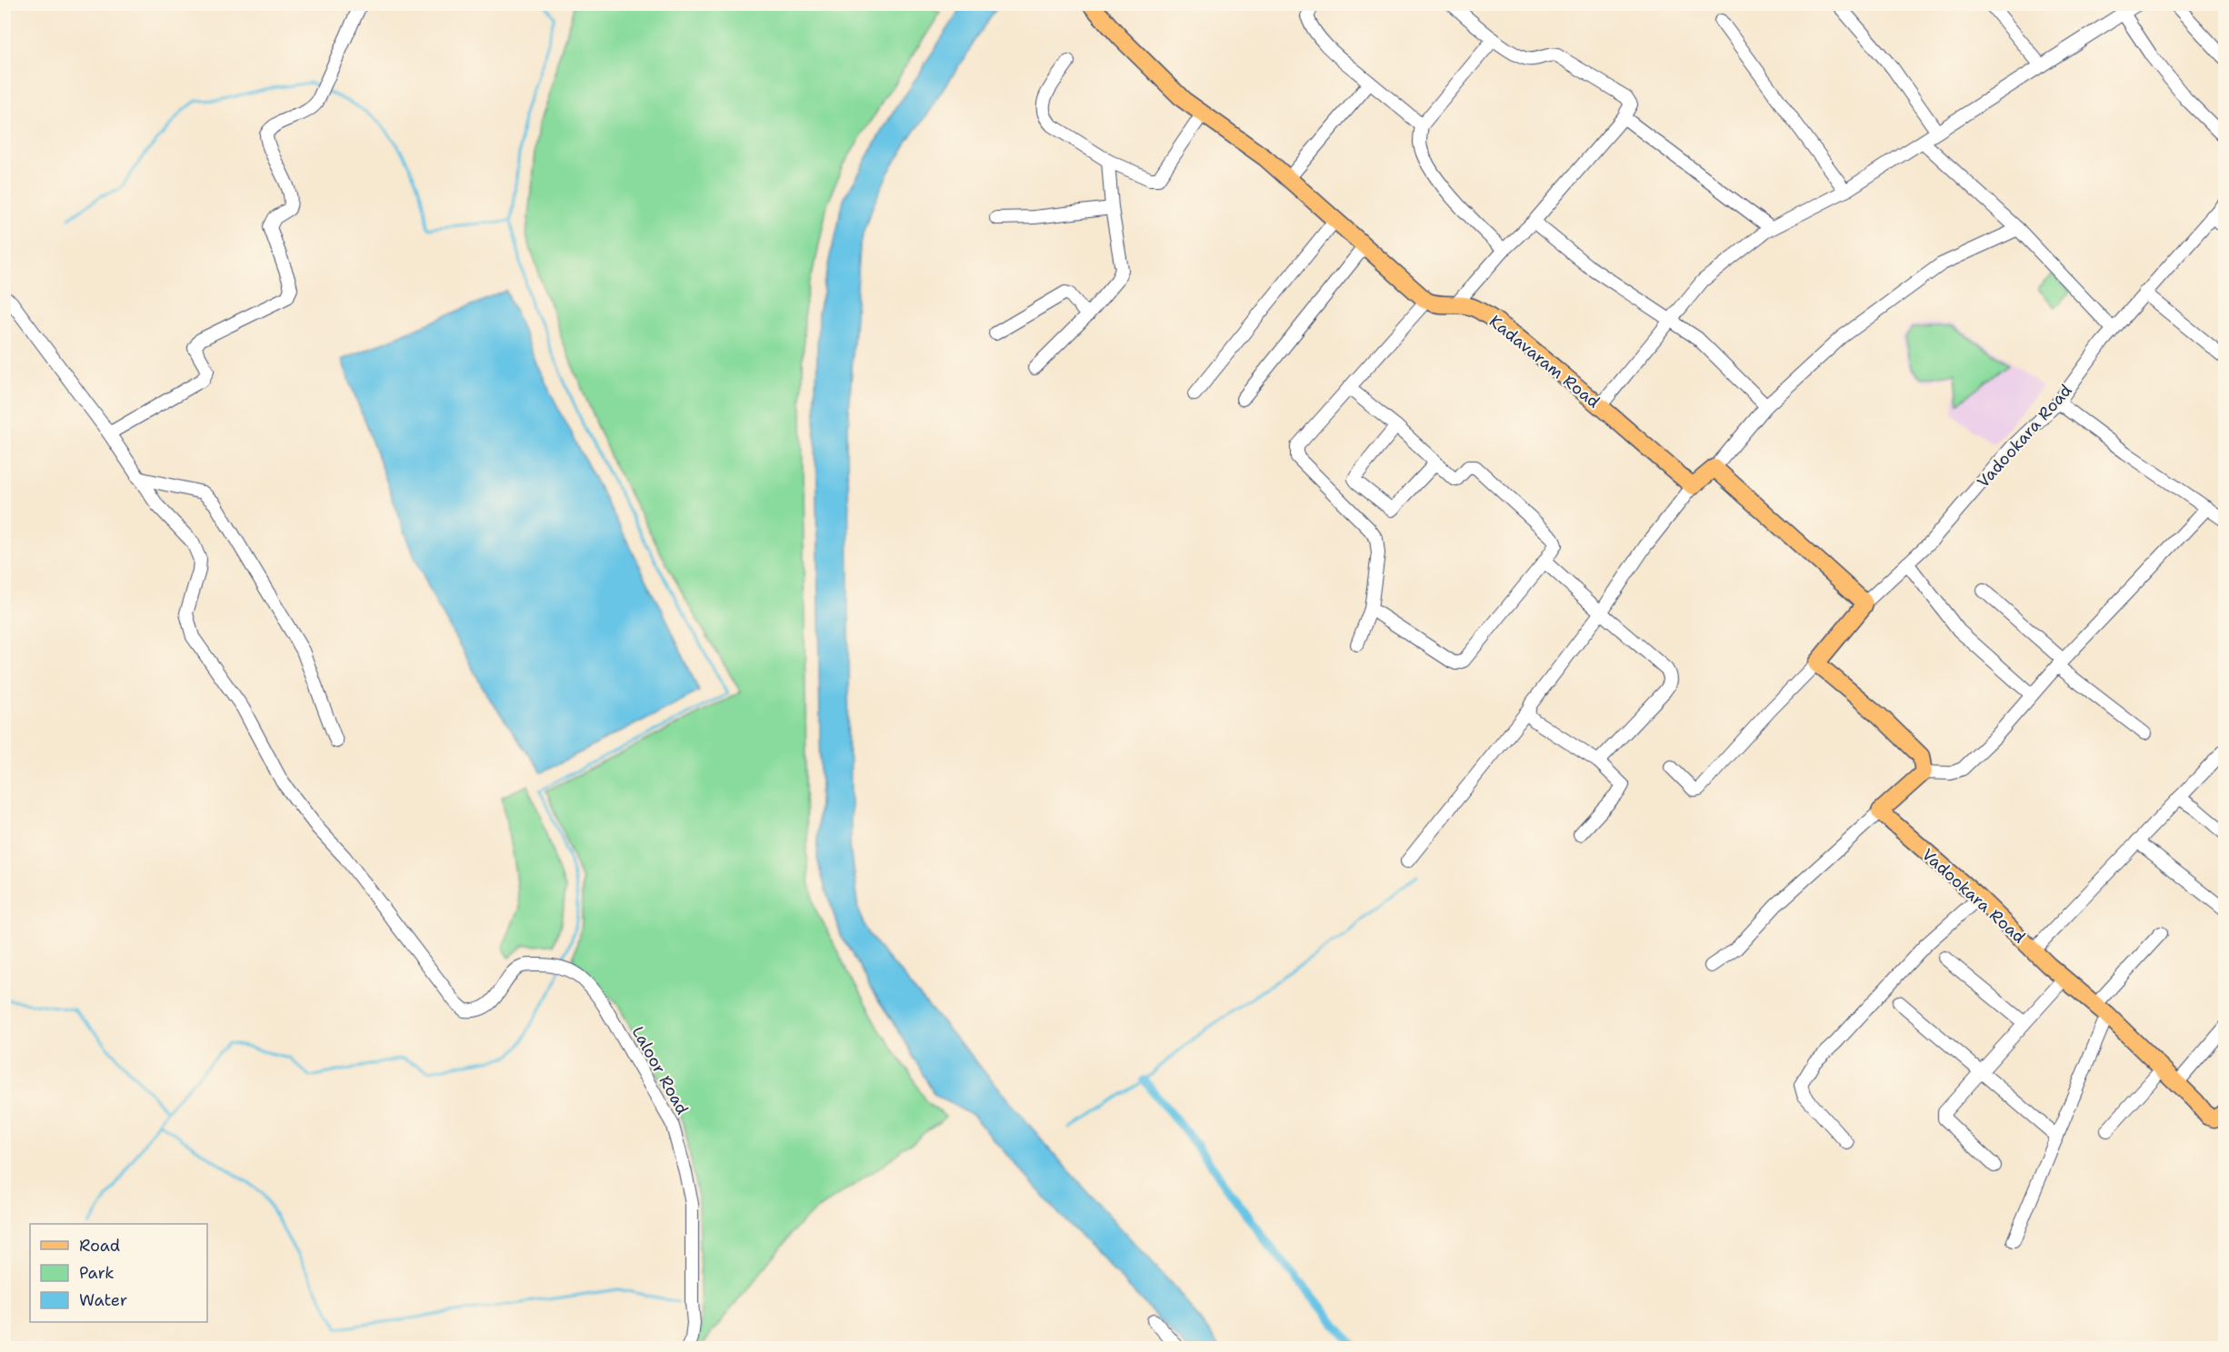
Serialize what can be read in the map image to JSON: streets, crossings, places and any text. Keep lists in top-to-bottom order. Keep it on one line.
{"streets":{"main road":["Kadavaram Road","Vadookara Road"],"street":["Laloor Road"]},"legend":["Road","Park","Water"]}
